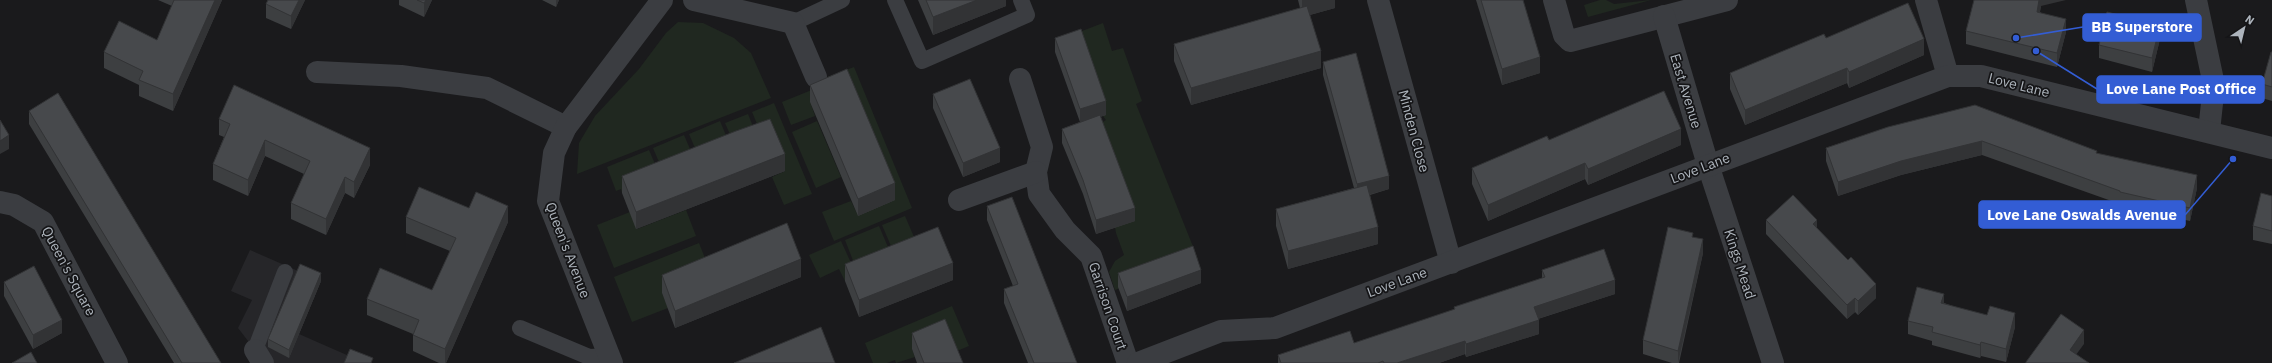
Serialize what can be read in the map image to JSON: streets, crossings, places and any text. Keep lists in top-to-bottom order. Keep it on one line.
{"streets":{"street":["Love Lane","East Avenue","Minden Close","Queen's Avenue","Kings Mead","Queen's Square","Garrison Court"]},"crossings":[["Love Lane","East Avenue"],["Love Lane","Minden Close"],["Love Lane","Kings Mead"],["East Avenue","Kings Mead"]],"places":["BB Superstore","Love Lane Post Office","Love Lane Oswalds Avenue"],"north":"top right"}
